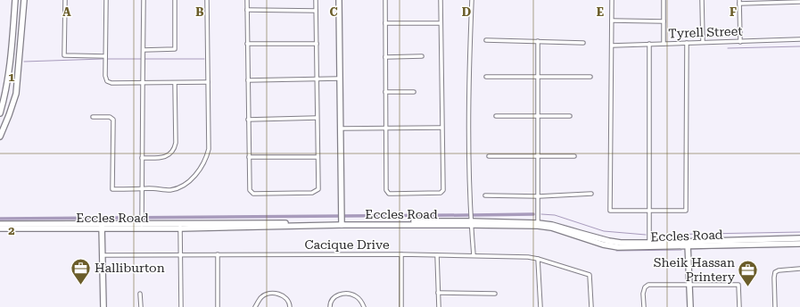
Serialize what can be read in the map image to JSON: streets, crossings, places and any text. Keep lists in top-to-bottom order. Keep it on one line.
{"streets":{"street":["Tyrell Street","Eccles Road","Cacique Drive"]},"places":{"office":["Halliburton","Sheik Hassan Printery"]},"grid":{"columns":["A","B","C","D","E","F"],"rows":["1","2"]}}
